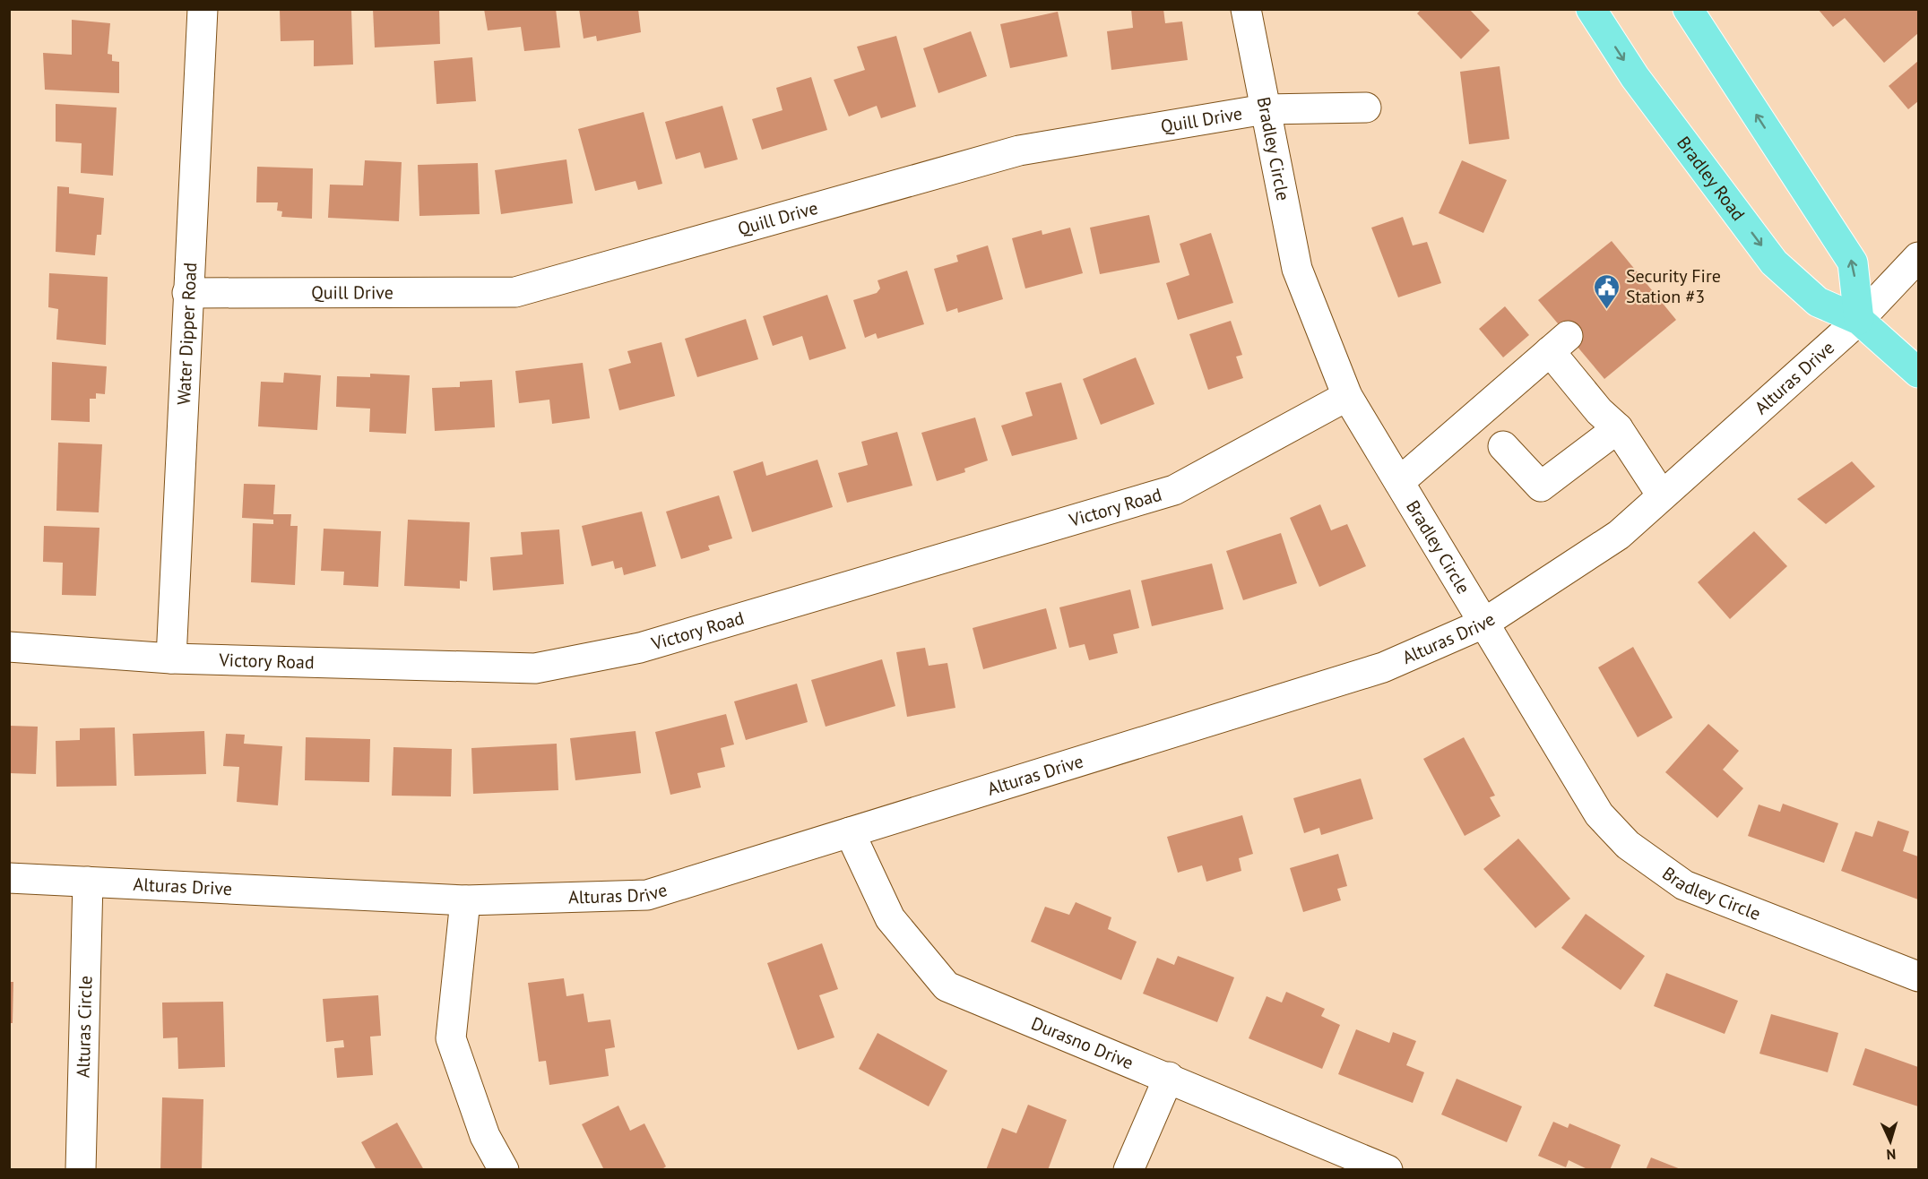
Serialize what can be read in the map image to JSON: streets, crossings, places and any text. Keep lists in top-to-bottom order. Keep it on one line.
{"streets":{"main road":["Bradley Road"],"street":["Quill Drive","Bradley Circle","Water Dipper Road","Alturas Drive","Victory Road","Alturas Circle","Durasno Drive"]},"crossings":[["Quill Drive","Bradley Circle"],["Quill Drive","Water Dipper Road"],["Bradley Circle","Alturas Drive"],["Bradley Circle","Victory Road"],["Bradley Road","Alturas Drive"],["Water Dipper Road","Victory Road"],["Alturas Drive","Alturas Circle"],["Alturas Drive","Durasno Drive"]],"places":{"public building":["Security Fire Station #3"]},"north":"bottom"}
